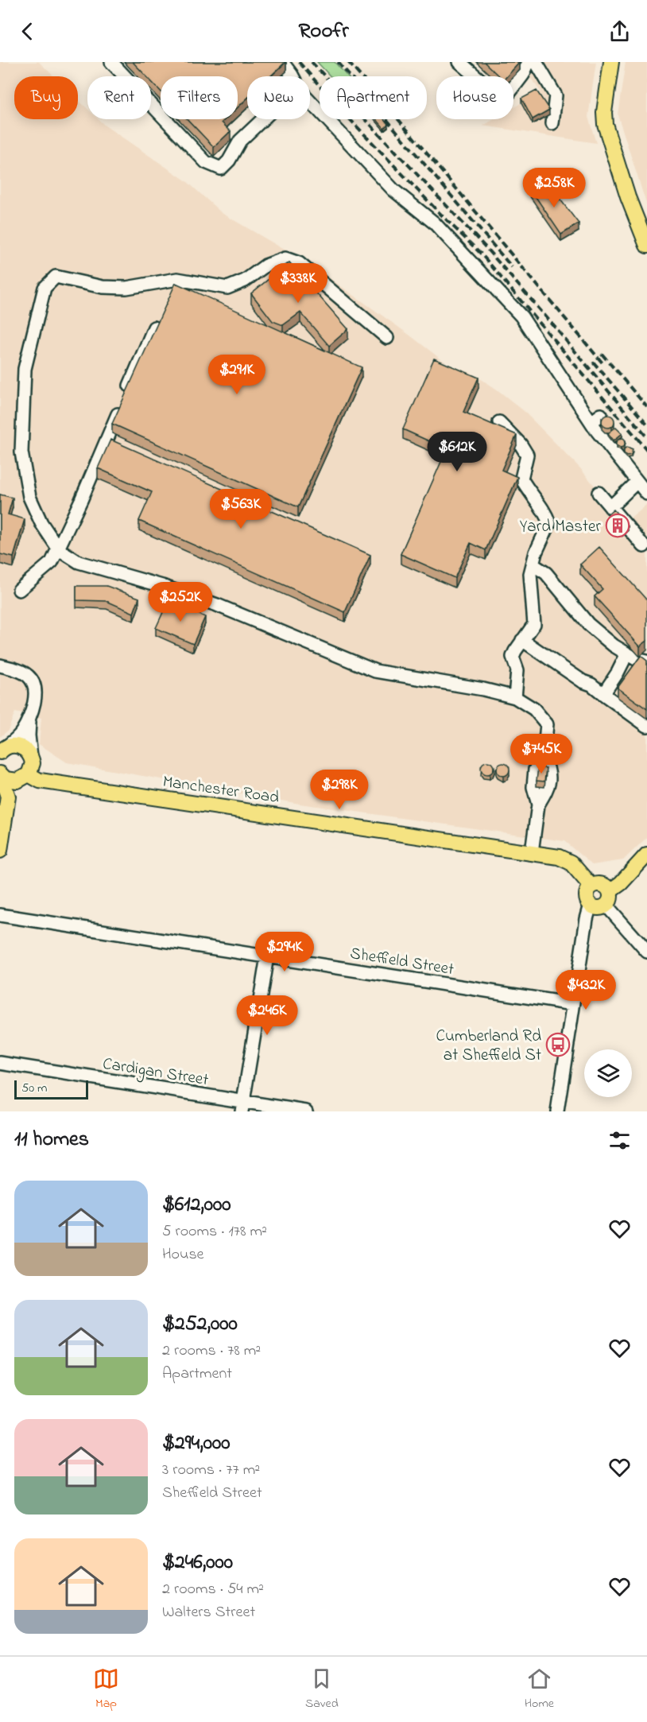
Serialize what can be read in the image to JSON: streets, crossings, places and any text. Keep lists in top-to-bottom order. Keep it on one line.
{"streets":{"main road":["Manchester Road"],"street":["Sheffield Street","Cardigan Street"]},"places":{"building":["Yard Master"],"bus stop":["Cumberland Rd at Sheffield St"]},"scale_bar":"50 m","page":{"header":"Roofr","chip":["Buy","Rent","Filters","New","Apartment","House"],"price":["$258K","$338K","$291K","$612K","$563K","$252K","$745K","$298K","$294K","$432K","$246K"],"scale":"50 m","heading":"11 homes","list":[{"name":"$612,000","note":"5 rooms · 178 m² · House"},{"name":"$252,000","note":"2 rooms · 78 m² · Apartment"},{"name":"$294,000","note":"3 rooms · 77 m² · Sheffield Street"},{"name":"$246,000","note":"2 rooms · 54 m² · Walters Street"}],"tabs":["Map","Saved","Home"]}}
